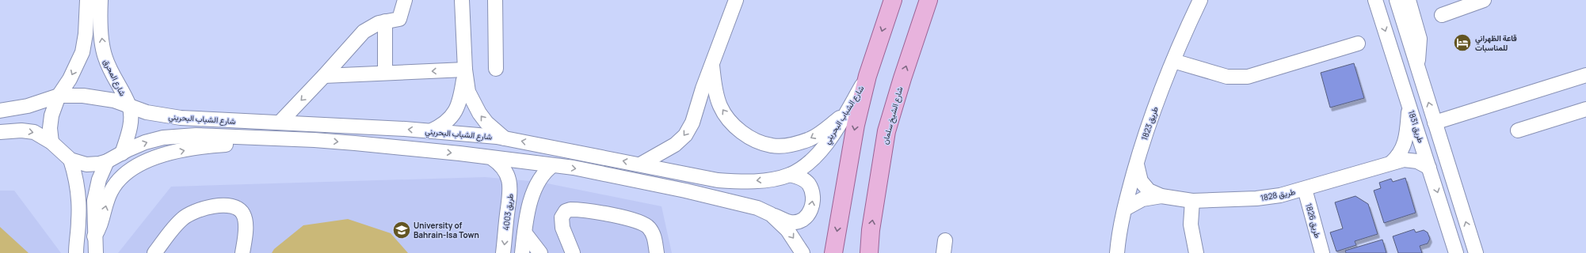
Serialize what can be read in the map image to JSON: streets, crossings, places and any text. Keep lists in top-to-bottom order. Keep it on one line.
{"streets":{"main road":["شارع الشيخ سلمان"],"street":["شارع المحرق","شارع الشباب البحريني","طريق 1823","طريق 1831","طريق 1828","طريق 4003","طريق 1826"]},"crossings":[["شارع المحرق","شارع الشباب البحريني"],["شارع الشباب البحريني","طريق 4003"],["طريق 1823","طريق 1828"],["طريق 1831","طريق 1828"],["طريق 1828","طريق 1826"]],"one_way":["شارع المحرق"],"places":{"hotel":["قاعة الظهراني للمناسبات"],"school or university":["University of Bahrain-Isa Town"]}}
